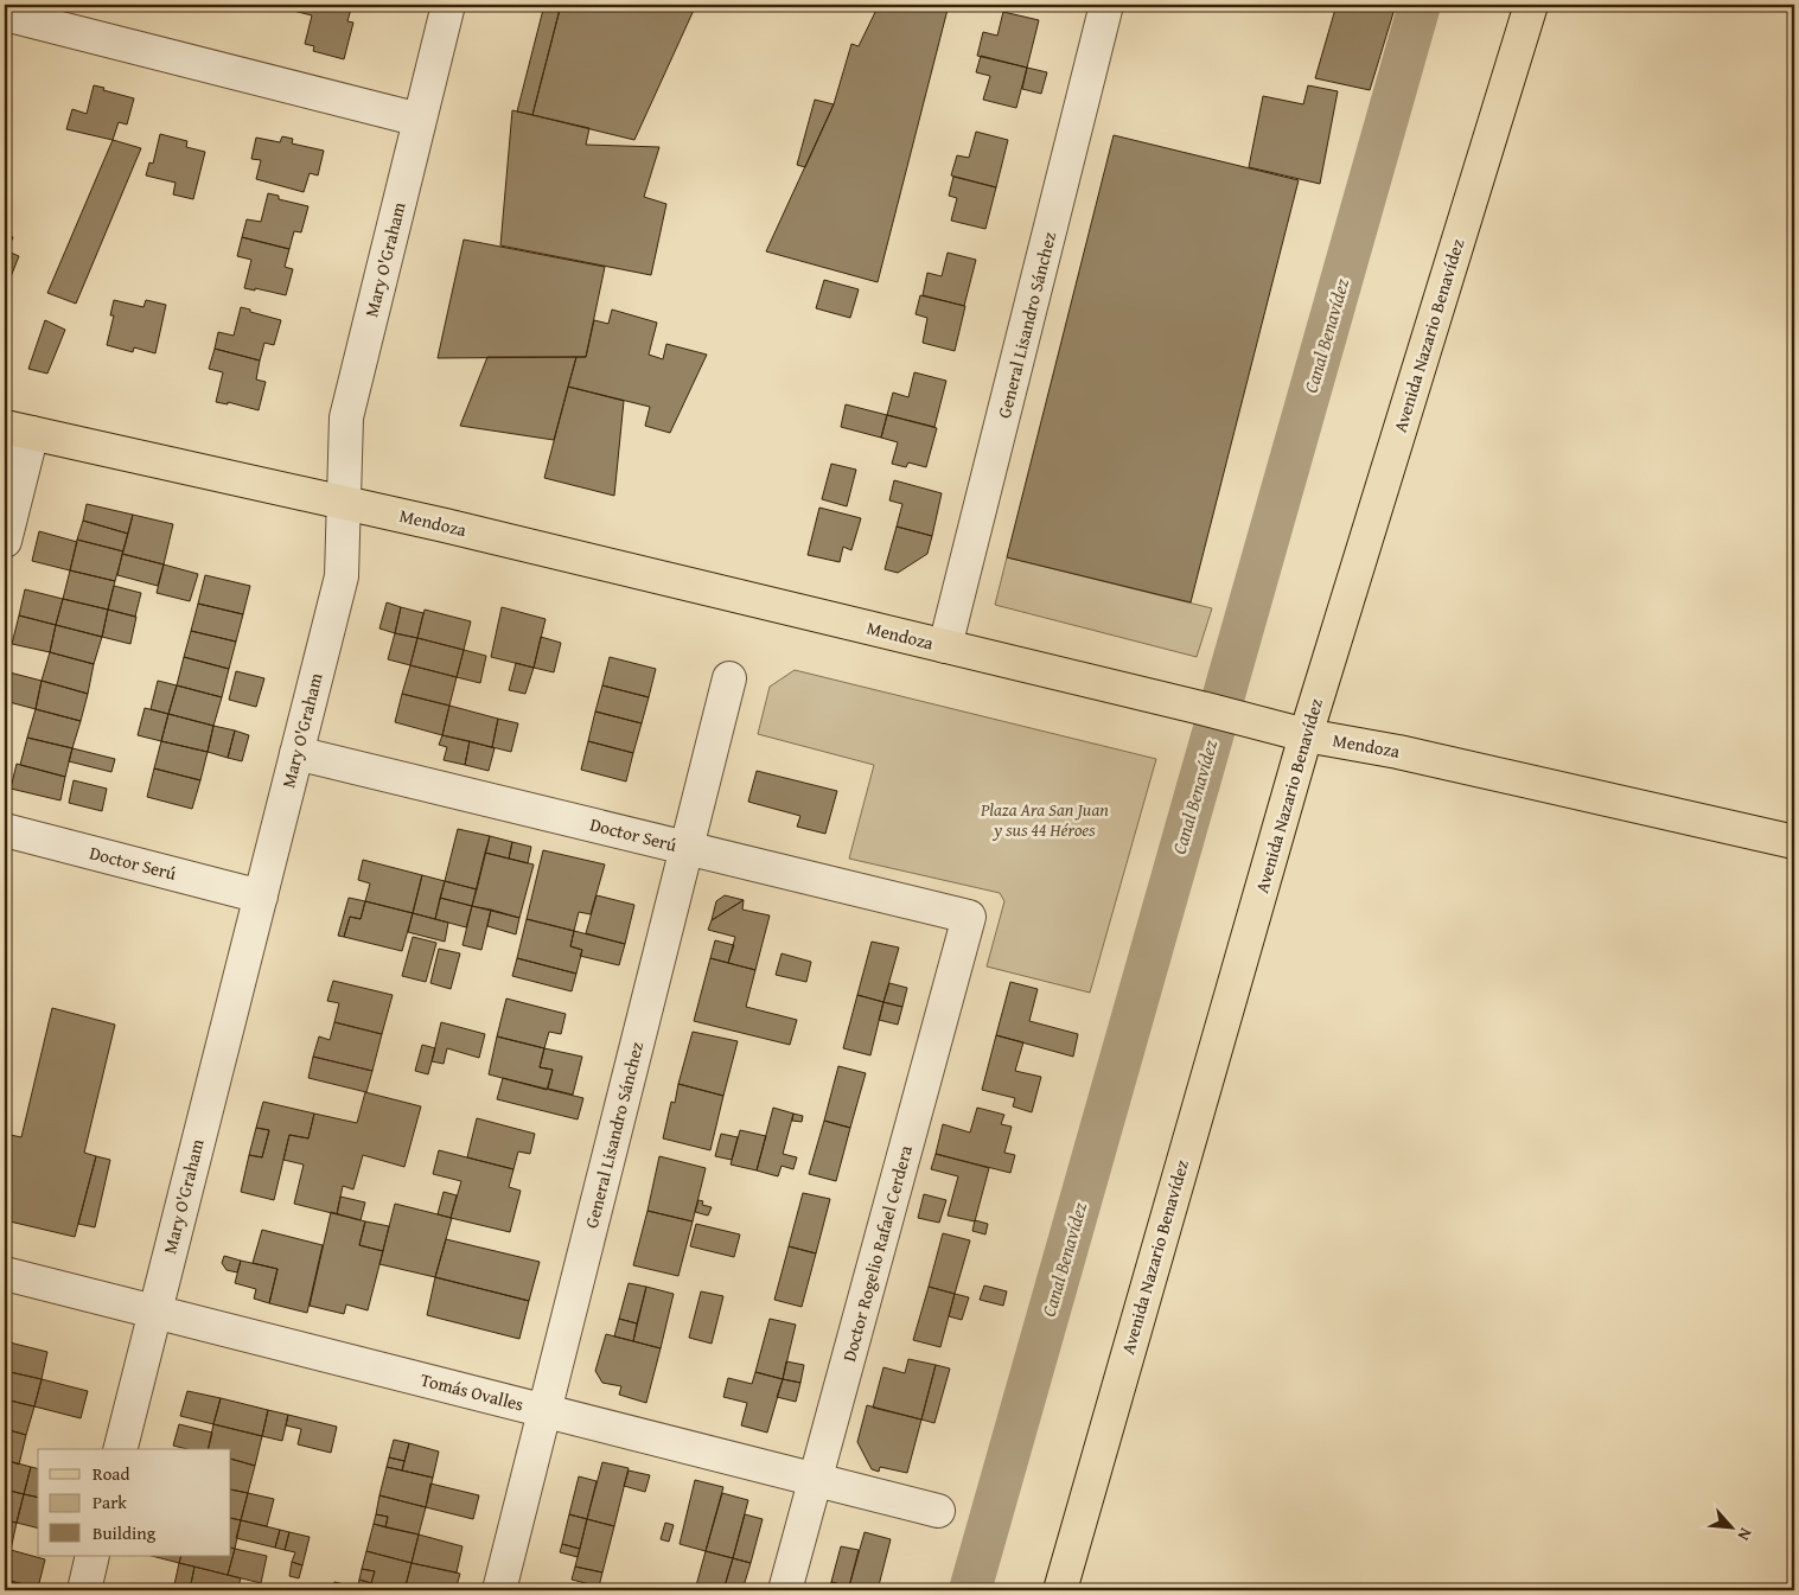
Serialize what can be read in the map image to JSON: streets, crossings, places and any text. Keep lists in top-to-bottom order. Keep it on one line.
{"streets":{"main road":["Avenida Nazario Benavídez","Mendoza"],"street":["Mary O'Graham","General Lisandro Sánchez","Doctor Serú","Doctor Rogelio Rafael Cerdera","Tomás Ovalles"]},"crossings":[["Mary O'Graham","Mendoza"],["Mary O'Graham","Doctor Serú"],["Mary O'Graham","Tomás Ovalles"],["General Lisandro Sánchez","Mendoza"],["General Lisandro Sánchez","Doctor Serú"],["General Lisandro Sánchez","Tomás Ovalles"],["Avenida Nazario Benavídez","Mendoza"],["Doctor Serú","Doctor Rogelio Rafael Cerdera"],["Doctor Rogelio Rafael Cerdera","Tomás Ovalles"]],"water":["Canal Benavídez"],"parks":["Plaza Ara San Juan y sus 44 Héroes"],"legend":["Road","Park","Building"],"north":"bottom right"}
